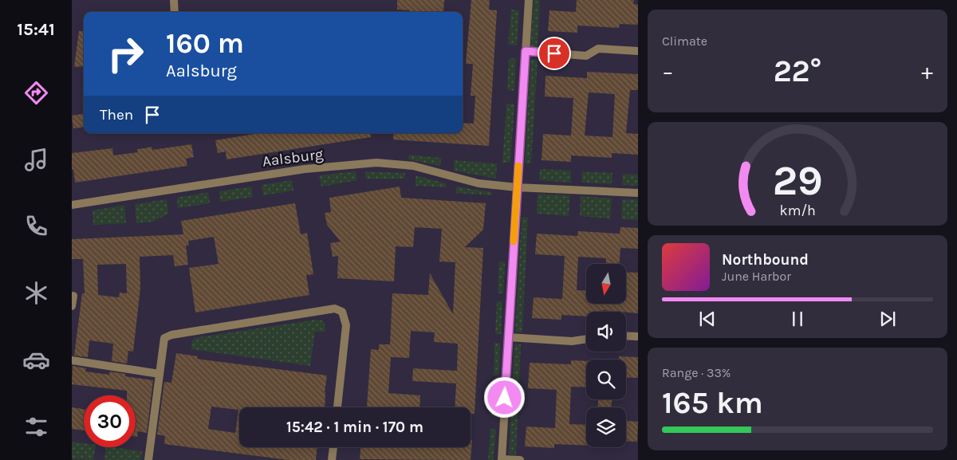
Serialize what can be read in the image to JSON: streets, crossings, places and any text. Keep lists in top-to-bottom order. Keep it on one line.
{"streets":{"street":["Aalsburg"]},"north":"bottom","page":{"tabs":"15:41","tile":["Climate",["Range · 33%","165 km"]],"turn":["160 m","Aalsburg"],"heat":["−","22°","+"],"then":"Then","song":["Northbound","June Harbor"],"limit":"30","trip":"15:42 · 1 min · 170 m","gauge":["29","km/h"]}}
